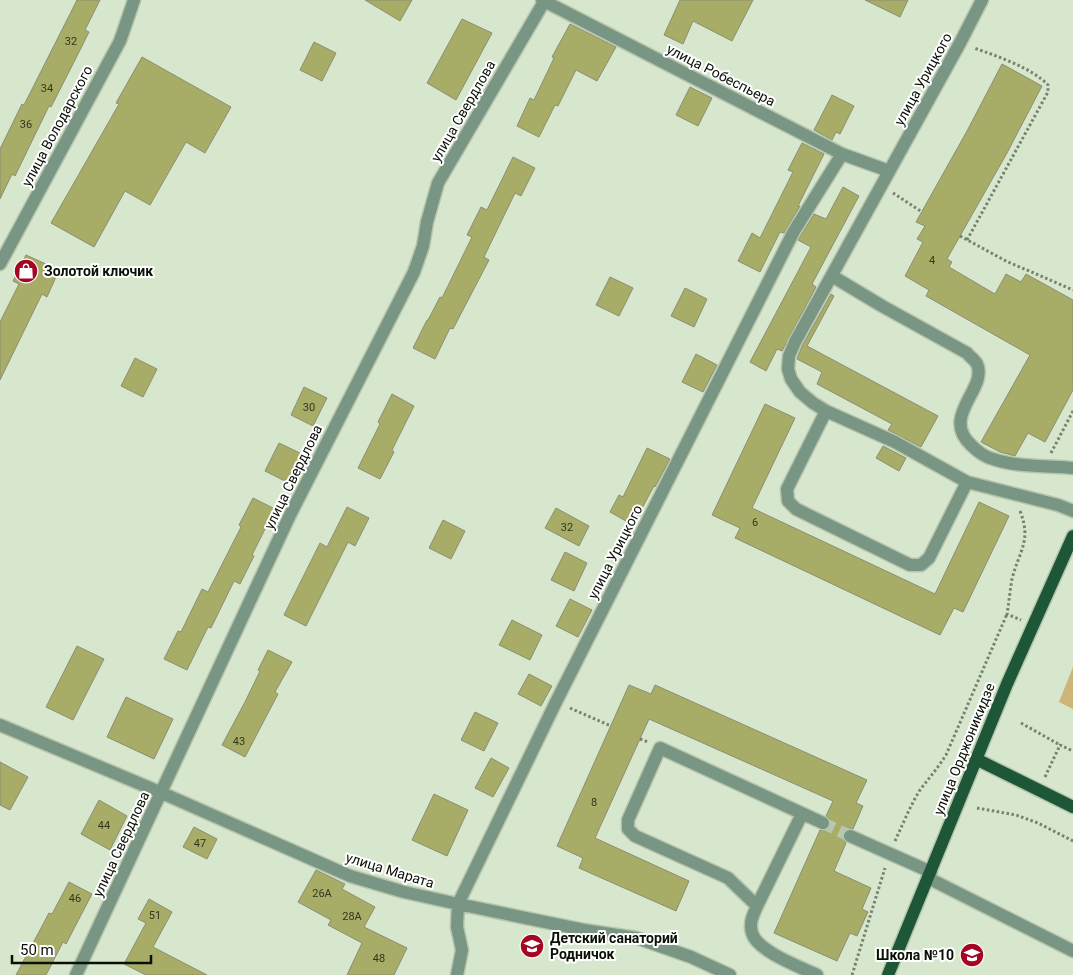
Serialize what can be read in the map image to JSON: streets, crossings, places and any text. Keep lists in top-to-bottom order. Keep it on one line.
{"streets":{"main road":["улица Орджоникидзе"],"street":["улица Робеспьера","улица Урицкого","улица Свердлова","улица Володарского","улица Марата"]},"crossings":[["улица Робеспьера","улица Урицкого"],["улица Робеспьера","улица Свердлова"],["улица Урицкого","улица Марата"],["улица Свердлова","улица Марата"]],"places":{"shop":["Золотой ключик"],"school or university":["Детский санаторий Родничок","Школа №10"]},"house_numbers":["32","34","36","4","30","6","32","43","8","44","47","26А","46","51","28А","48"],"scale_bar":"50 m"}
